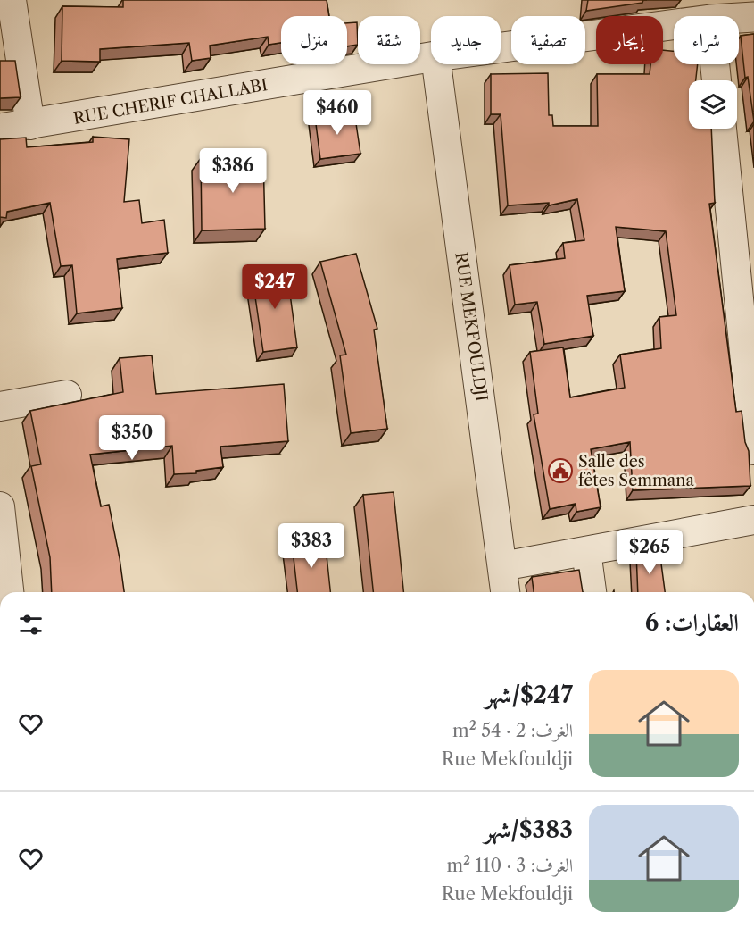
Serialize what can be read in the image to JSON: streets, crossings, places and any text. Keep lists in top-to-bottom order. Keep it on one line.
{"streets":{"street":["RUE CHERIF CHALLABI","RUE MEKFOULDJI"]},"places":{"public building":["Salle des fêtes Semmana"]},"page":{"chip":["شراء","إيجار","تصفية","جديد","شقة","منزل"],"price":["$460","$386","$247","$350","$383","$265"],"heading":"العقارات: 6","list":[{"name":"$247/شهر","note":"الغرف: 2 · 54 m² · Rue Mekfouldji"},{"name":"$383/شهر","note":"الغرف: 3 · 110 m² · Rue Mekfouldji"}]}}
